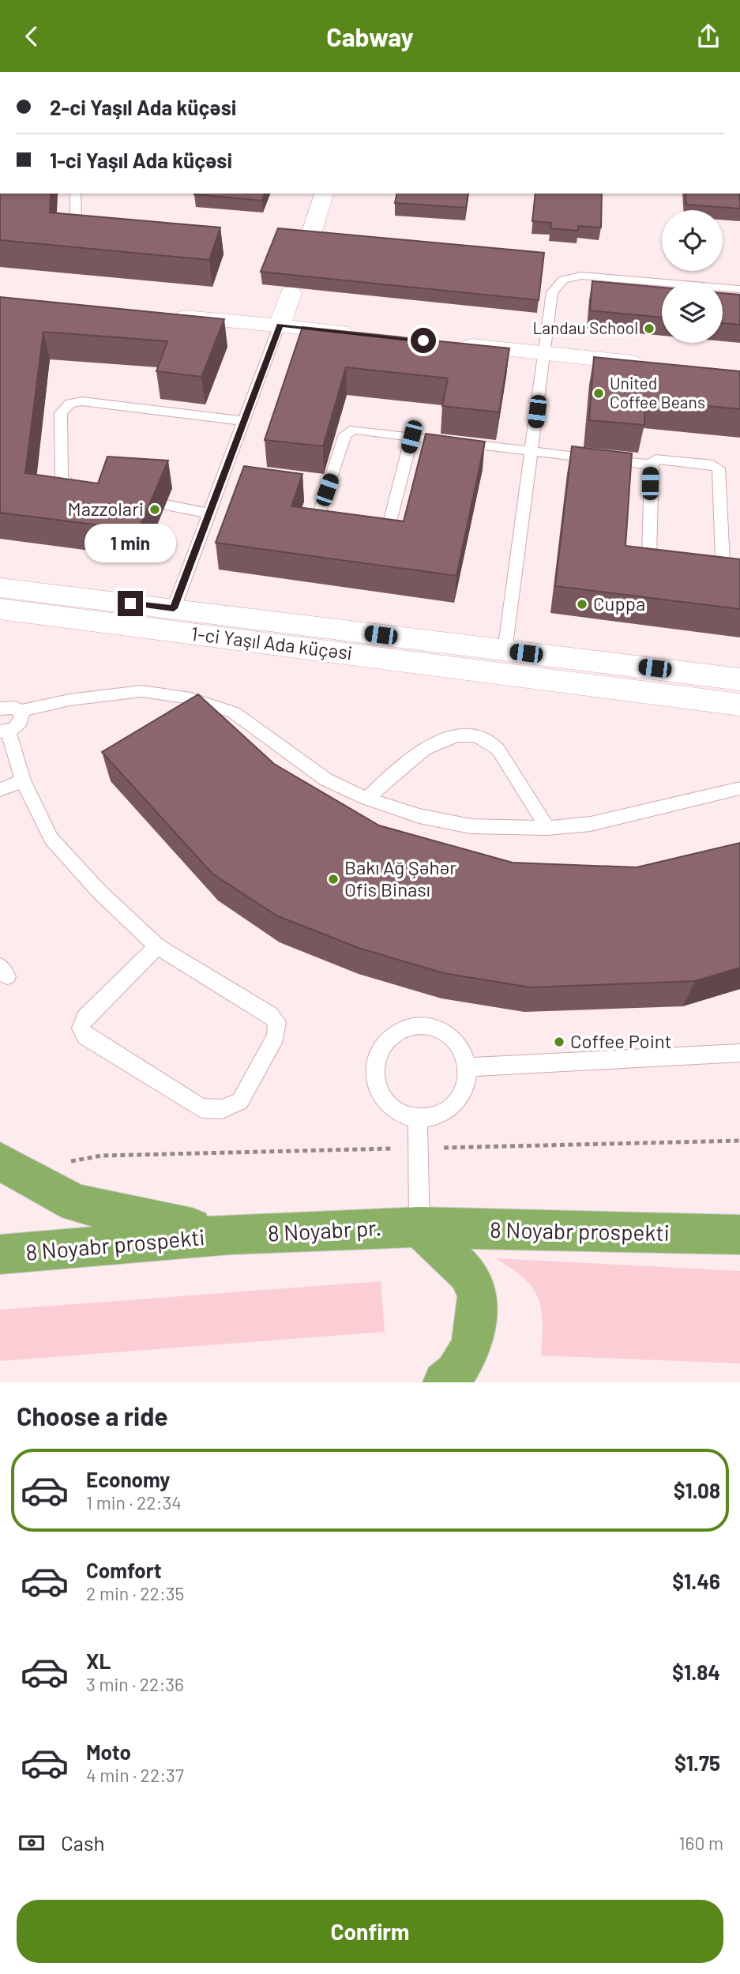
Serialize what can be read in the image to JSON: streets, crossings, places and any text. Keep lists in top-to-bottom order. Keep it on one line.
{"streets":{"highway":["8 Noyabr pr.","8 Noyabr prospekti"],"street":["1-ci Yaşıl Ada küçəsi"]},"crossings":[["8 Noyabr pr.","8 Noyabr prospekti"]],"places":["Landau School","United Coffee Beans","Mazzolari","Cuppa","Bakı Ağ Şəhər Ofis Binası","Coffee Point"],"page":{"header":"Cabway","banner":["2-ci Yaşıl Ada küçəsi","1-ci Yaşıl Ada küçəsi"],"bubble":"1 min","heading":"Choose a ride","list":[{"name":"Economy","note":"1 min · 22:34","value":"$1.08"},{"name":"Comfort","note":"2 min · 22:35","value":"$1.46"},{"name":"XL","note":"3 min · 22:36","value":"$1.84"},{"name":"Moto","note":"4 min · 22:37","value":"$1.75"}],"pay":["Cash","160 m"],"buttons":"Confirm"}}
